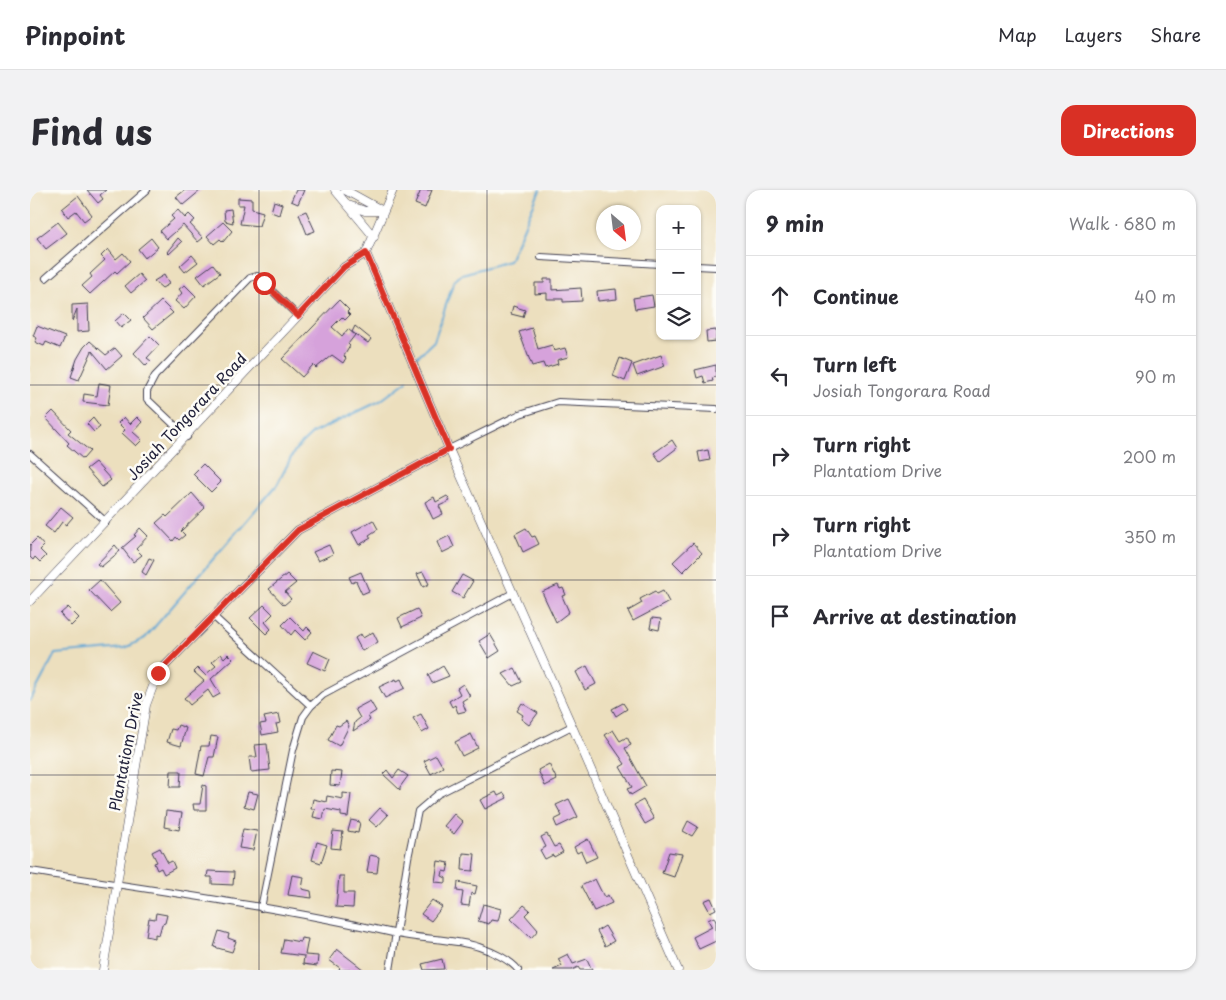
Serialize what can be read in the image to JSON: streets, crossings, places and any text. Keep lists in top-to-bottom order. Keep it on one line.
{"streets":{"street":["Josiah Tongorara Road","Plantatiom Drive"]},"north":"bottom right","page":{"header":"Pinpoint","nav":["Map","Layers","Share"],"title":"Find us","buttons":"Directions","heading":["9 min","Walk · 680 m"],"map_buttons":["+","−"],"list":[["Continue","40 m"],["Turn left","Josiah Tongorara Road","90 m"],["Turn right","Plantatiom Drive","200 m"],["Turn right","Plantatiom Drive","350 m"],"Arrive at destination"]}}
